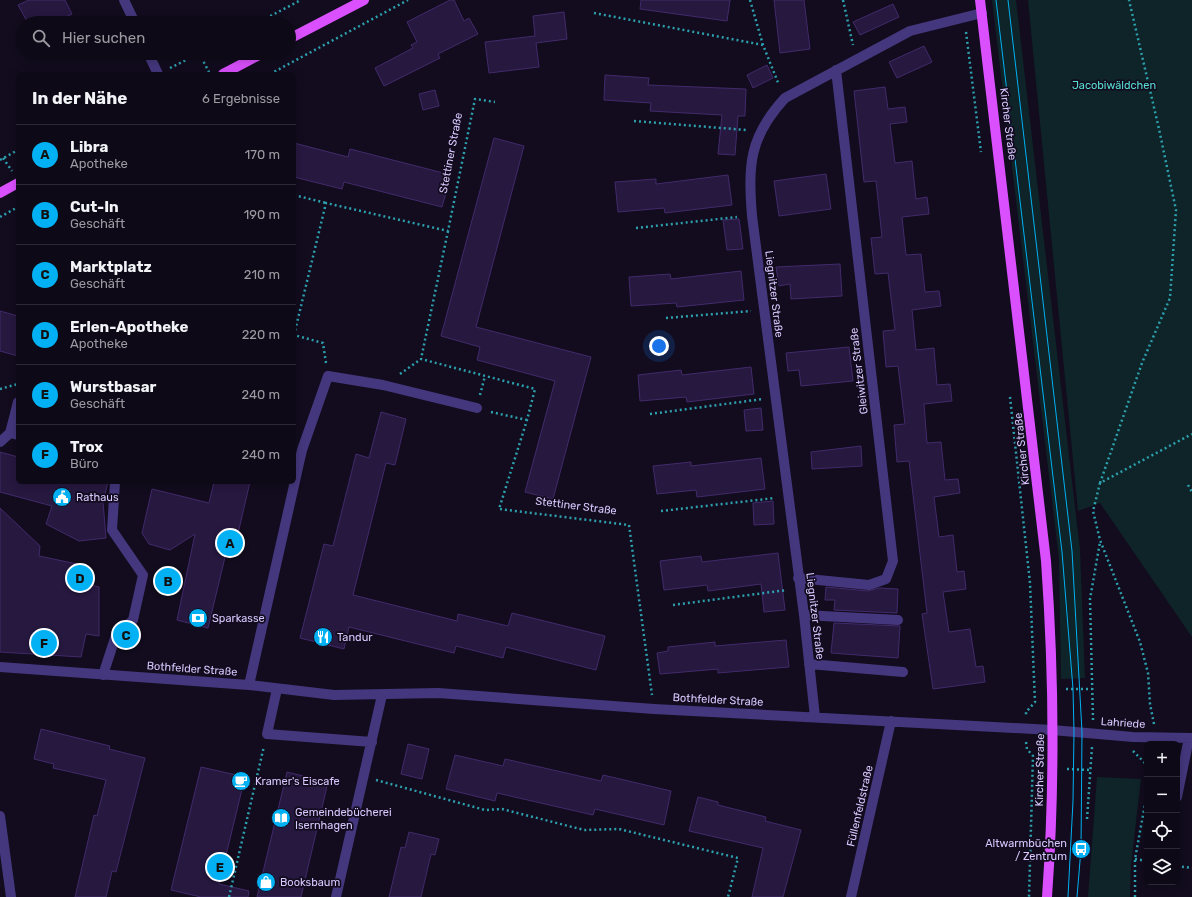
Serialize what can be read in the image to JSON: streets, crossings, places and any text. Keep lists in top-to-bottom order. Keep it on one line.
{"streets":{"main road":["Kircher Straße"],"street":["Liegnitzer Straße","Gleiwitzer Straße","Bothfelder Straße","Lahriede","Füllenfeldstraße"],"path":["Stettiner Straße"]},"crossings":[["Kircher Straße","Liegnitzer Straße"],["Kircher Straße","Bothfelder Straße"],["Kircher Straße","Lahriede"],["Stettiner Straße","Bothfelder Straße"],["Liegnitzer Straße","Gleiwitzer Straße"],["Liegnitzer Straße","Bothfelder Straße"],["Bothfelder Straße","Lahriede"],["Bothfelder Straße","Füllenfeldstraße"]],"parks":["Jacobiwäldchen"],"places":{"public building":["Rathaus"],"bank":["Sparkasse"],"restaurant":["Tandur"],"cafe":["Kramer's Eiscafe"],"library":["Gemeindebücherei Isernhagen"],"bus stop":["Altwarmbüchen / Zentrum"],"shop":["Booksbaum"]},"page":{"search":"Hier suchen","heading":["In der Nähe","6 Ergebnisse"],"list":[{"mark":"A","name":"Libra","note":"Apotheke","value":"170 m"},{"mark":"B","name":"Cut-In","note":"Geschäft","value":"190 m"},{"mark":"C","name":"Marktplatz","note":"Geschäft","value":"210 m"},{"mark":"D","name":"Erlen-Apotheke","note":"Apotheke","value":"220 m"},{"mark":"E","name":"Wurstbasar","note":"Geschäft","value":"240 m"},{"mark":"F","name":"Trox","note":"Büro","value":"240 m"}],"pins":["A","D","B","C","F","E"],"map_buttons":["+","−"]}}
